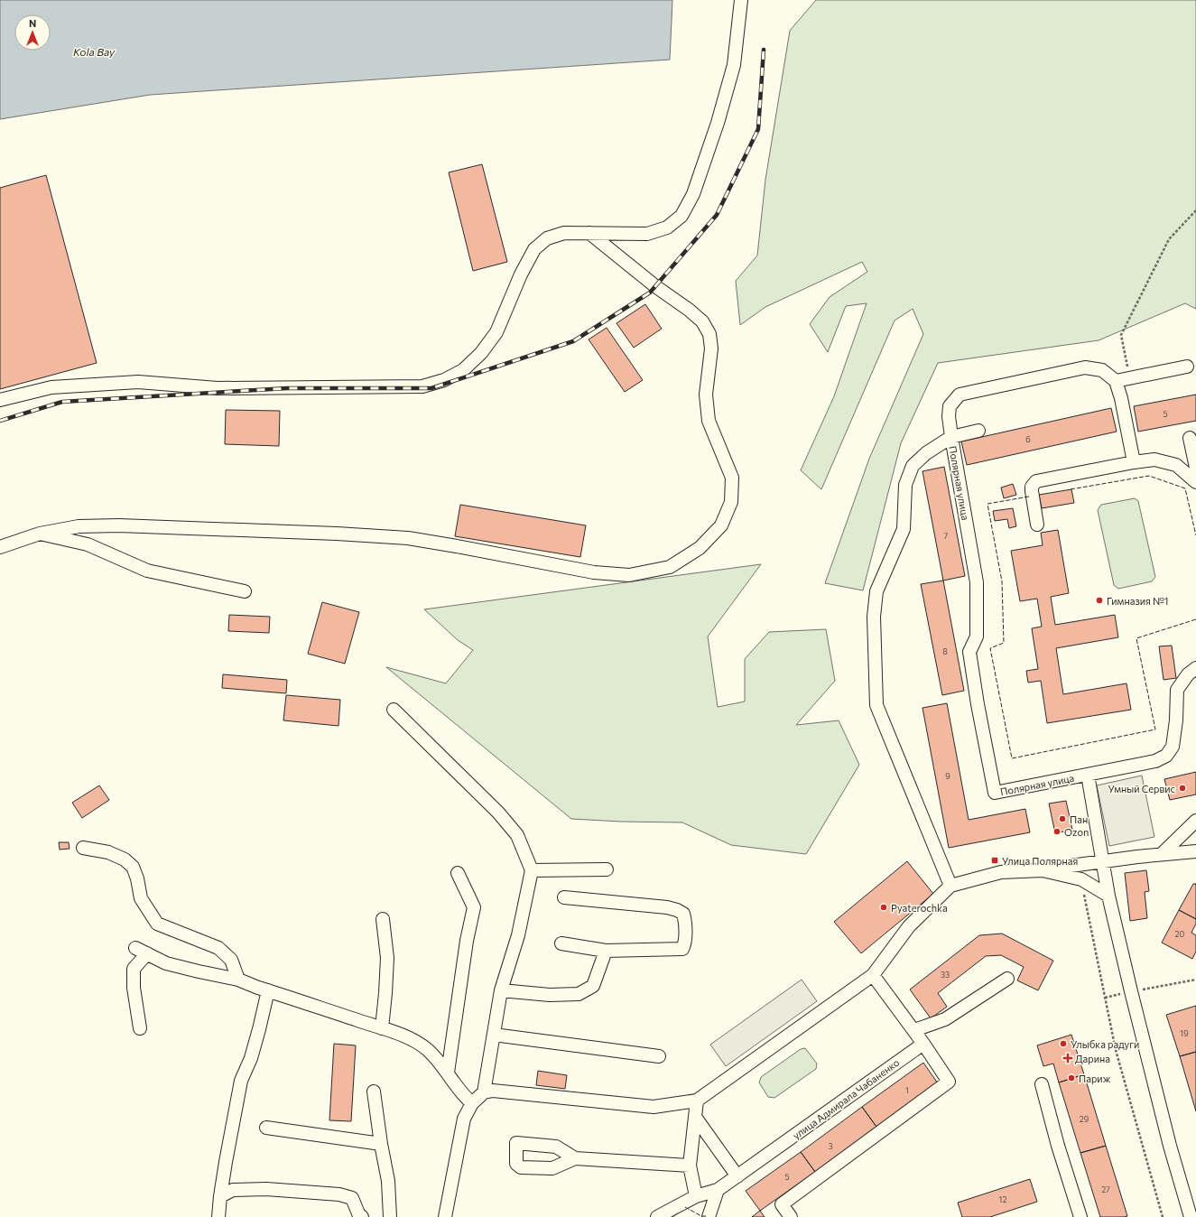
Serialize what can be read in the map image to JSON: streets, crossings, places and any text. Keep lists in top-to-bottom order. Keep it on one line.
{"streets":{"street":["Полярная улица","улица Адмирала Чабаненко"]},"water":["Kola Bay"],"places":{"other":["Гимназия №1","Умный Сервис","Пан","Ozon","Pyaterochka","Улыбка радуги","Париж"],"transit":["Улица Полярная"],"health":["Дарина"]},"house_numbers":["5","6","7","8","9","20","33","19","1","29","3","5","27","12"],"north":"top"}
